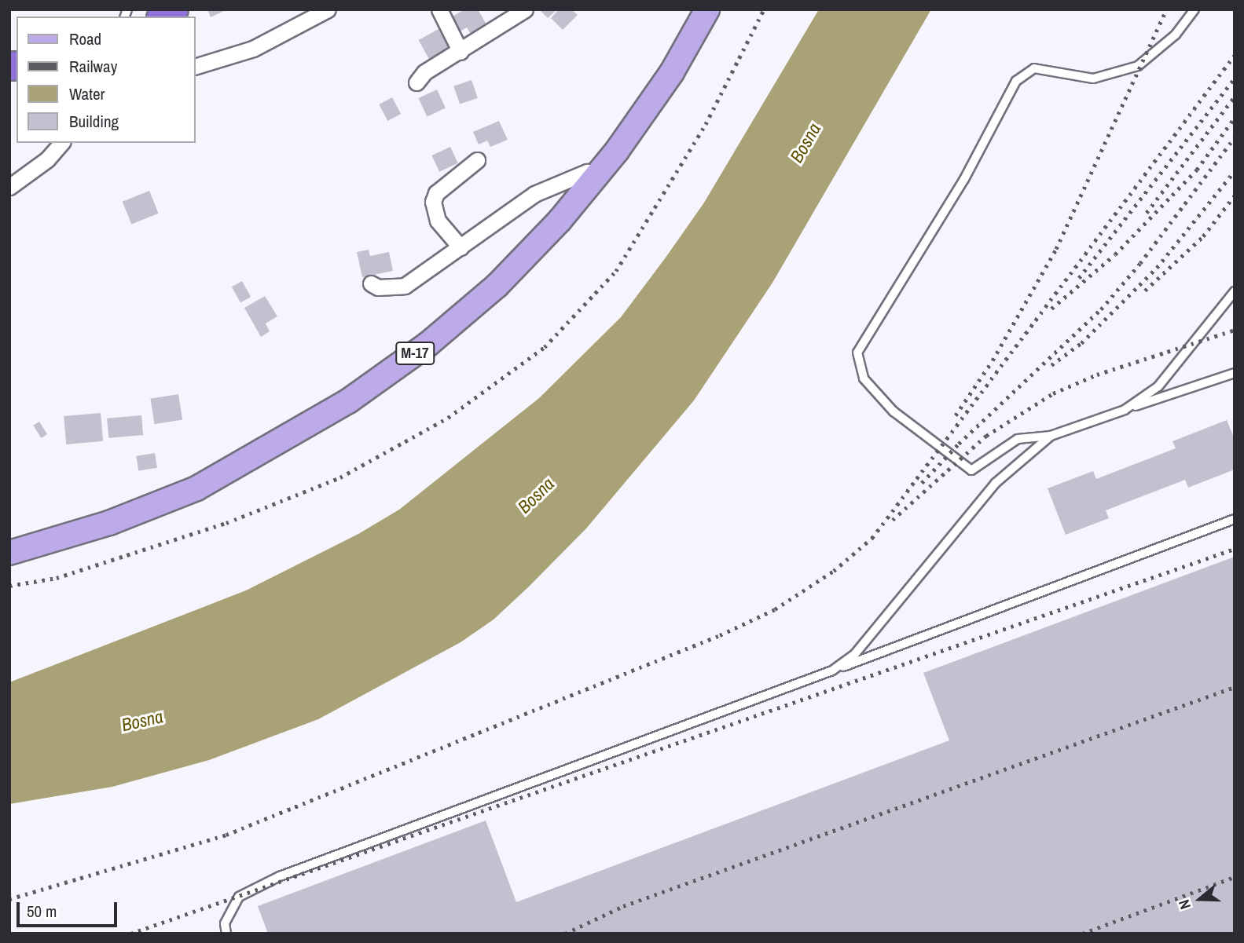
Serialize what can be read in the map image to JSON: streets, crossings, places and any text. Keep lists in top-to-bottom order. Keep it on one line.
{"streets":{"main road":["M-17"]},"water":["Bosna"],"legend":["Road","Railway","Water","Building"],"scale_bar":"50 m","north":"left"}
